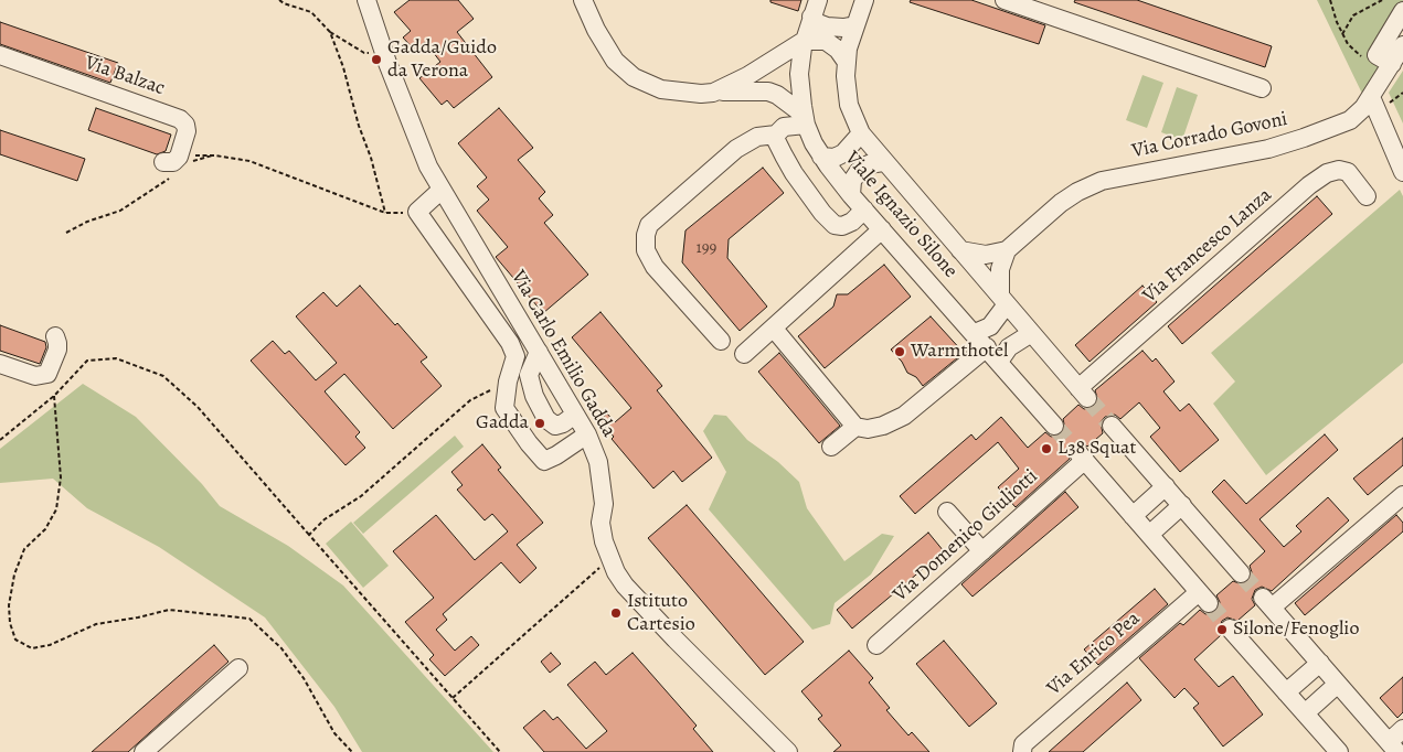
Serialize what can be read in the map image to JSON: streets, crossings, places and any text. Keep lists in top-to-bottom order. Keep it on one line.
{"streets":{"street":["Via Balzac","Via Corrado Govoni","Viale Ignazio Silone","Via Francesco Lanza","Via Carlo Emilio Gadda","Via Domenico Giuliotti","Via Enrico Pea"]},"crossings":[["Viale Ignazio Silone","Via Francesco Lanza"]],"places":["Gadda/Guido da Verona","Warmthotel","Gadda","L38 Squat","Istituto Cartesio","Silone/Fenoglio"],"house_numbers":["199"]}
